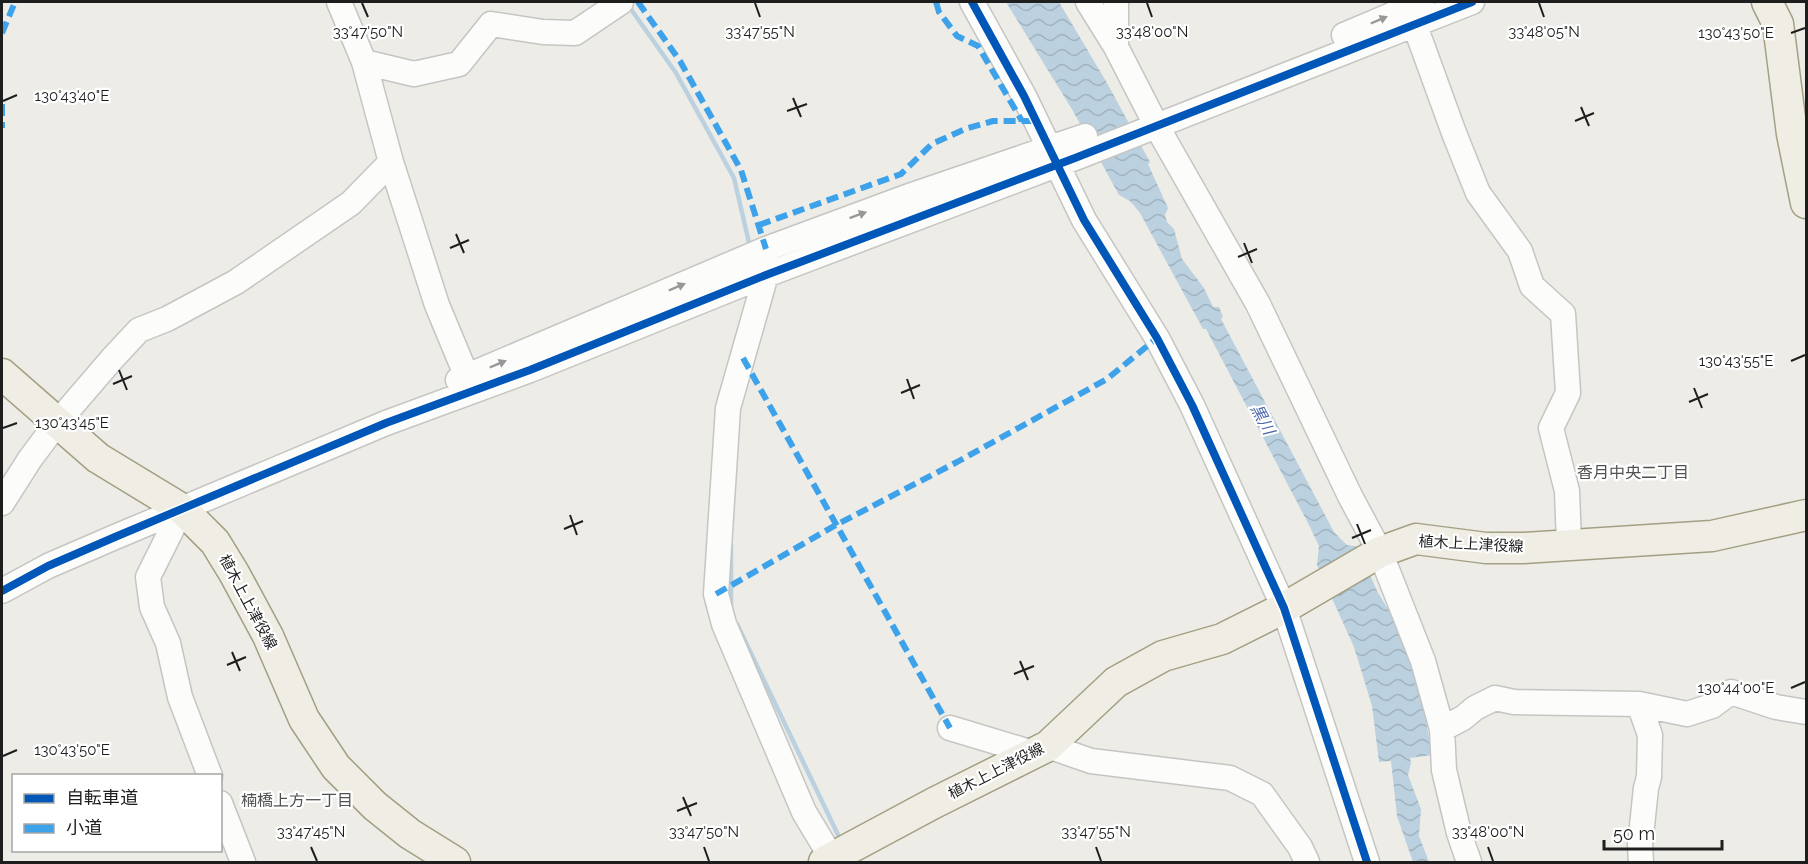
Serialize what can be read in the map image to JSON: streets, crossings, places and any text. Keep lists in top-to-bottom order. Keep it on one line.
{"streets":{"main road":["植木上上津役線"]},"districts":["香月中央二丁目","楠橋上方一丁目"],"water":["黒川"],"legend":["自転車道","小道"],"scale_bar":"50 m","coordinates":["33°48'05\"N","33°47'50\"N","33°47'55\"N","33°48'00\"N","130°43'50\"E","130°43'40\"E","130°43'55\"E","130°43'45\"E","130°44'00\"E","33°47'45\"N"]}
